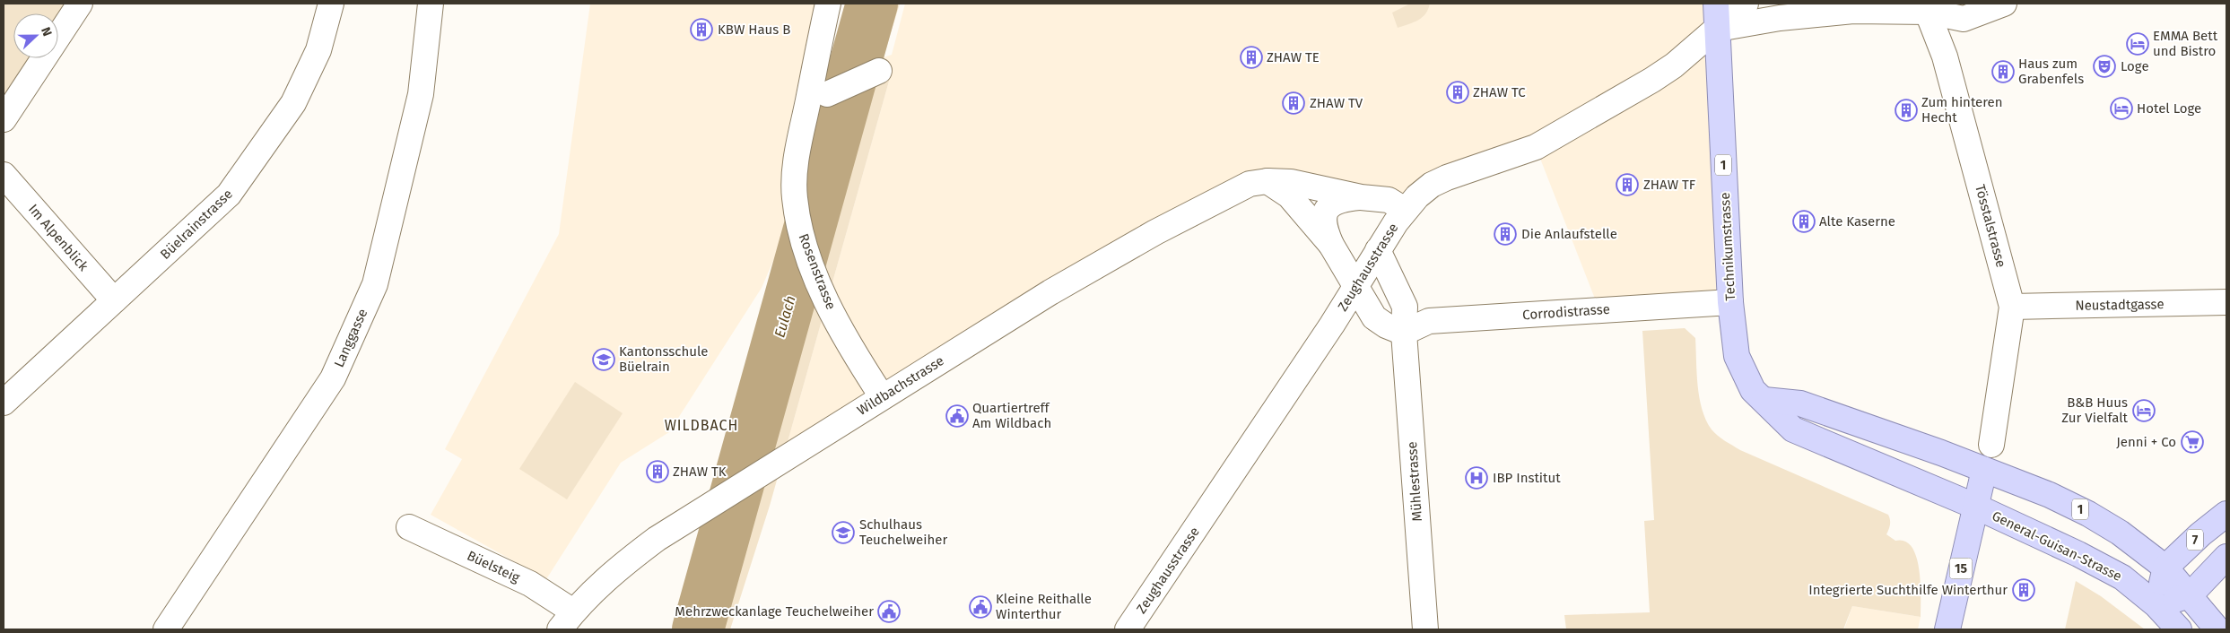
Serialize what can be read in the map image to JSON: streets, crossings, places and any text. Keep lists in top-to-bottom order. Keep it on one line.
{"streets":{"main road":["1","Technikumstrasse","7","General-Guisan-Strasse","15"],"street":["Büelrainstrasse","Tösstalstrasse","Im Alpenblick","Zeughausstrasse","Rosenstrasse","Neustadtgasse","Corrodistrasse","Langgasse","Wildbachstrasse","Mühlestrasse","Büelsteig"]},"crossings":[["1","Technikumstrasse"],["1","7"],["1","General-Guisan-Strasse"],["Büelrainstrasse","Im Alpenblick"],["Tösstalstrasse","Neustadtgasse"],["Technikumstrasse","Zeughausstrasse"],["Technikumstrasse","Corrodistrasse"],["Technikumstrasse","General-Guisan-Strasse"],["Technikumstrasse","15"],["Zeughausstrasse","Wildbachstrasse"],["Zeughausstrasse","Mühlestrasse"],["Rosenstrasse","Wildbachstrasse"],["Corrodistrasse","Mühlestrasse"],["Wildbachstrasse","Büelsteig"],["General-Guisan-Strasse","15"]],"districts":["WILDBACH"],"water":["Eulach"],"places":{"building":["KBW Haus B","ZHAW TE","Haus zum Grabenfels","ZHAW TC","ZHAW TV","Zum hinteren Hecht","ZHAW TF","Alte Kaserne","Die Anlaufstelle","ZHAW TK","Integrierte Suchthilfe Winterthur"],"hotel":["EMMA Bett und Bistro","Hotel Loge","B&B Huus Zur Vielfalt"],"theatre":["Loge"],"school or university":["Kantonsschule Büelrain","Schulhaus Teuchelweiher"],"public building":["Quartiertreff Am Wildbach","Kleine Reithalle Winterthur","Mehrzweckanlage Teuchelweiher"],"supermarket":["Jenni + Co"],"hospital":["IBP Institut"]},"north":"right"}
